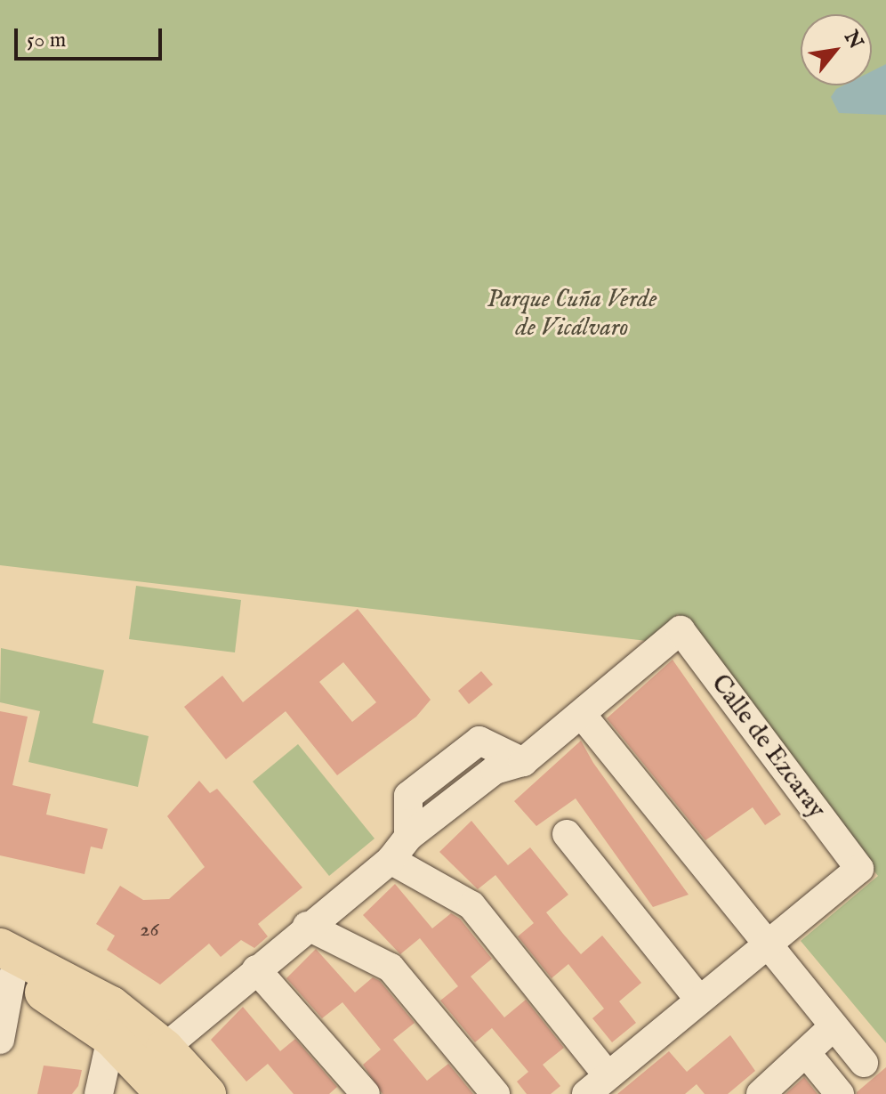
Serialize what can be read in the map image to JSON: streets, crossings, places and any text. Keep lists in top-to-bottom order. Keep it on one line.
{"streets":{"street":["Calle de Ezcaray"]},"parks":["Parque Cuña Verde de Vicálvaro"],"house_numbers":["26"],"scale_bar":"50 m","north":"top right"}
